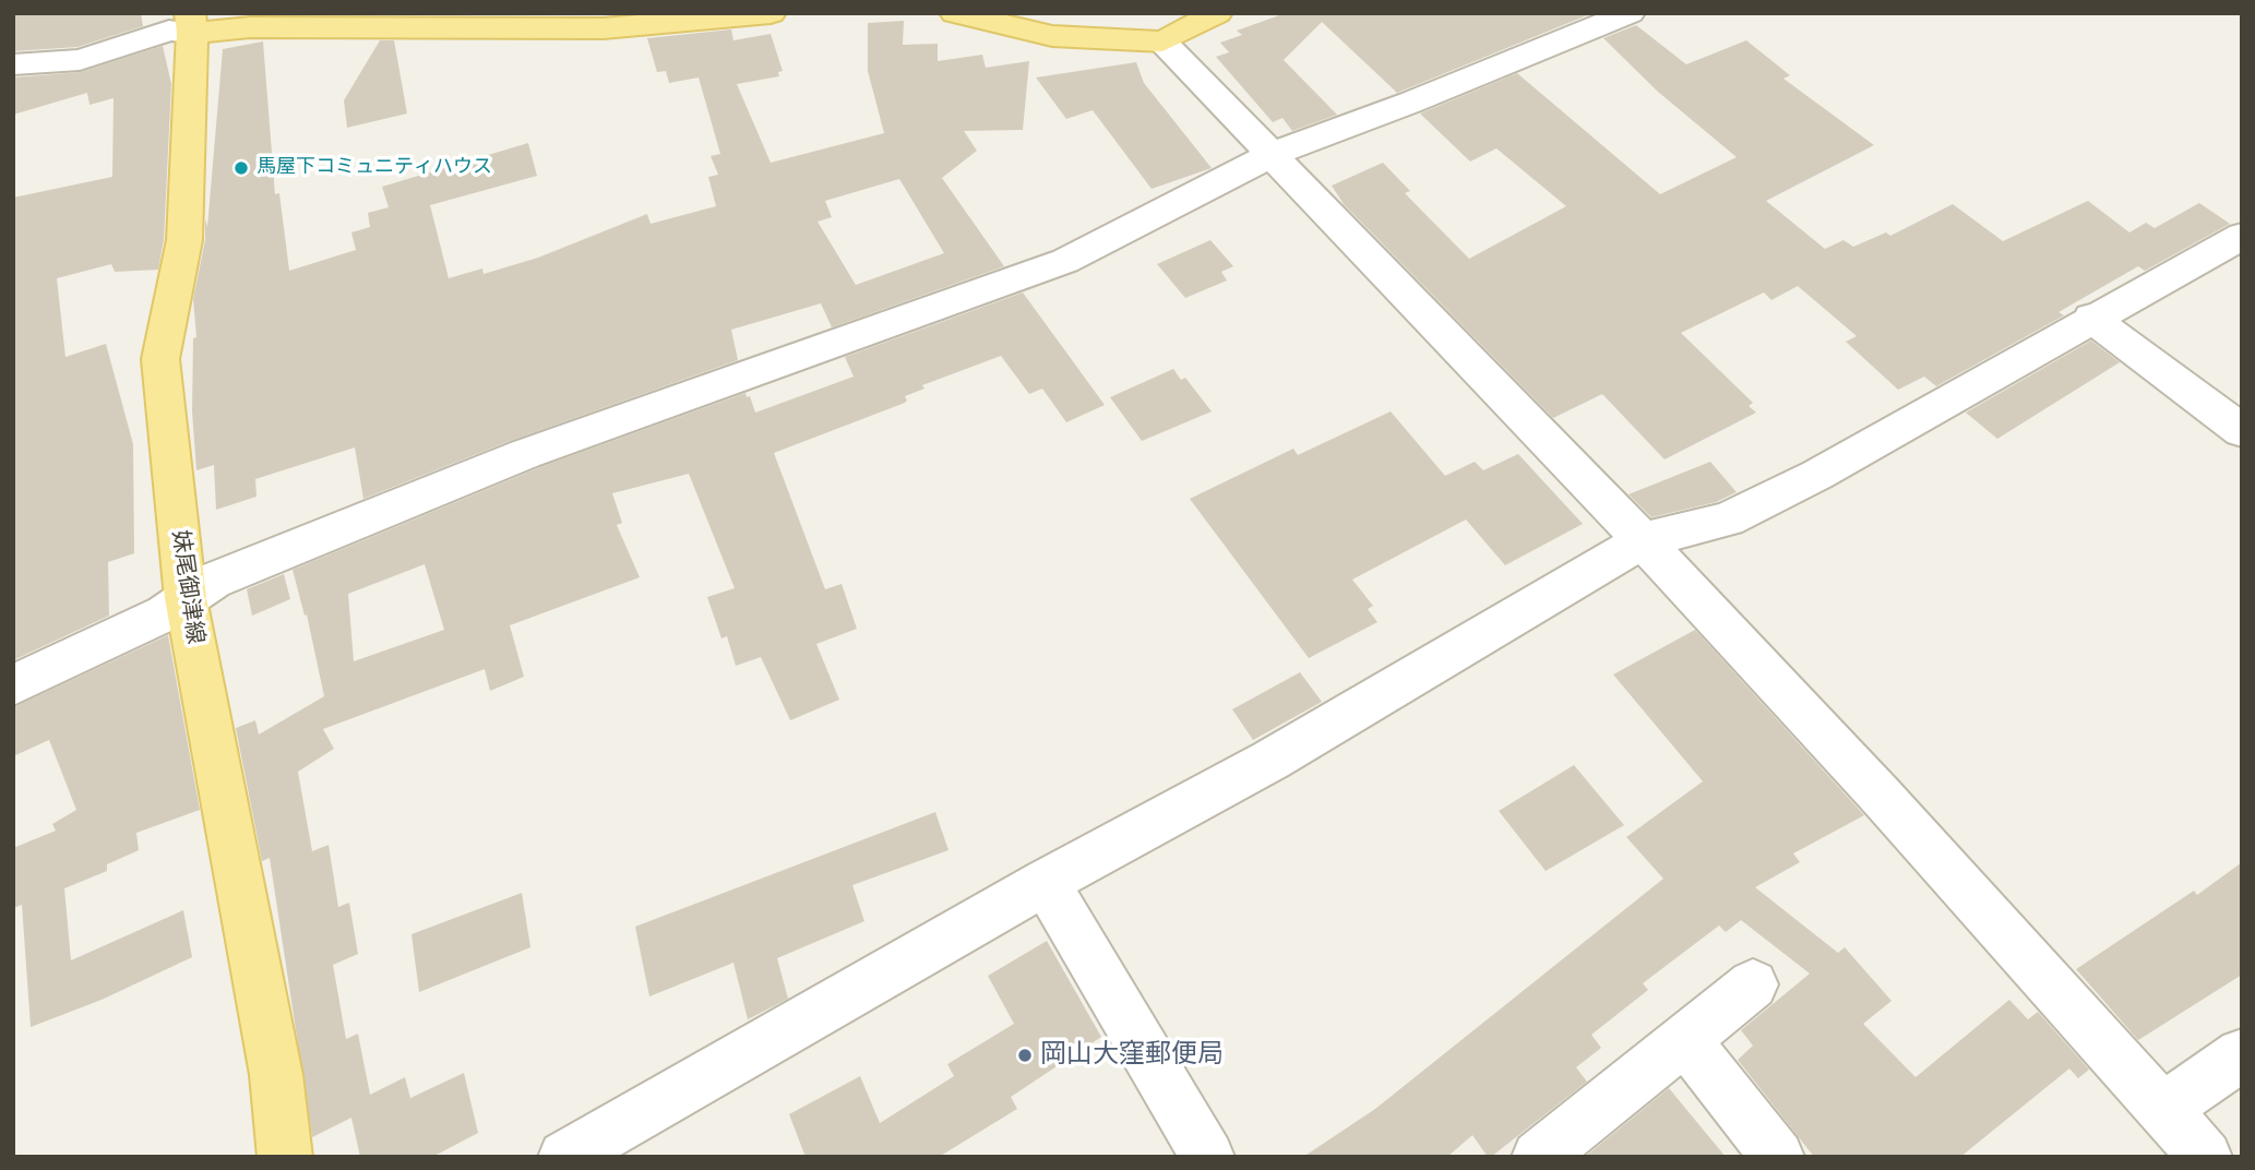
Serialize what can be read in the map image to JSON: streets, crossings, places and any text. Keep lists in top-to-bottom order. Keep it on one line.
{"streets":{"main road":["妹尾御津線"]},"places":["馬屋下コミュニティハウス","岡山大窪郵便局"]}
